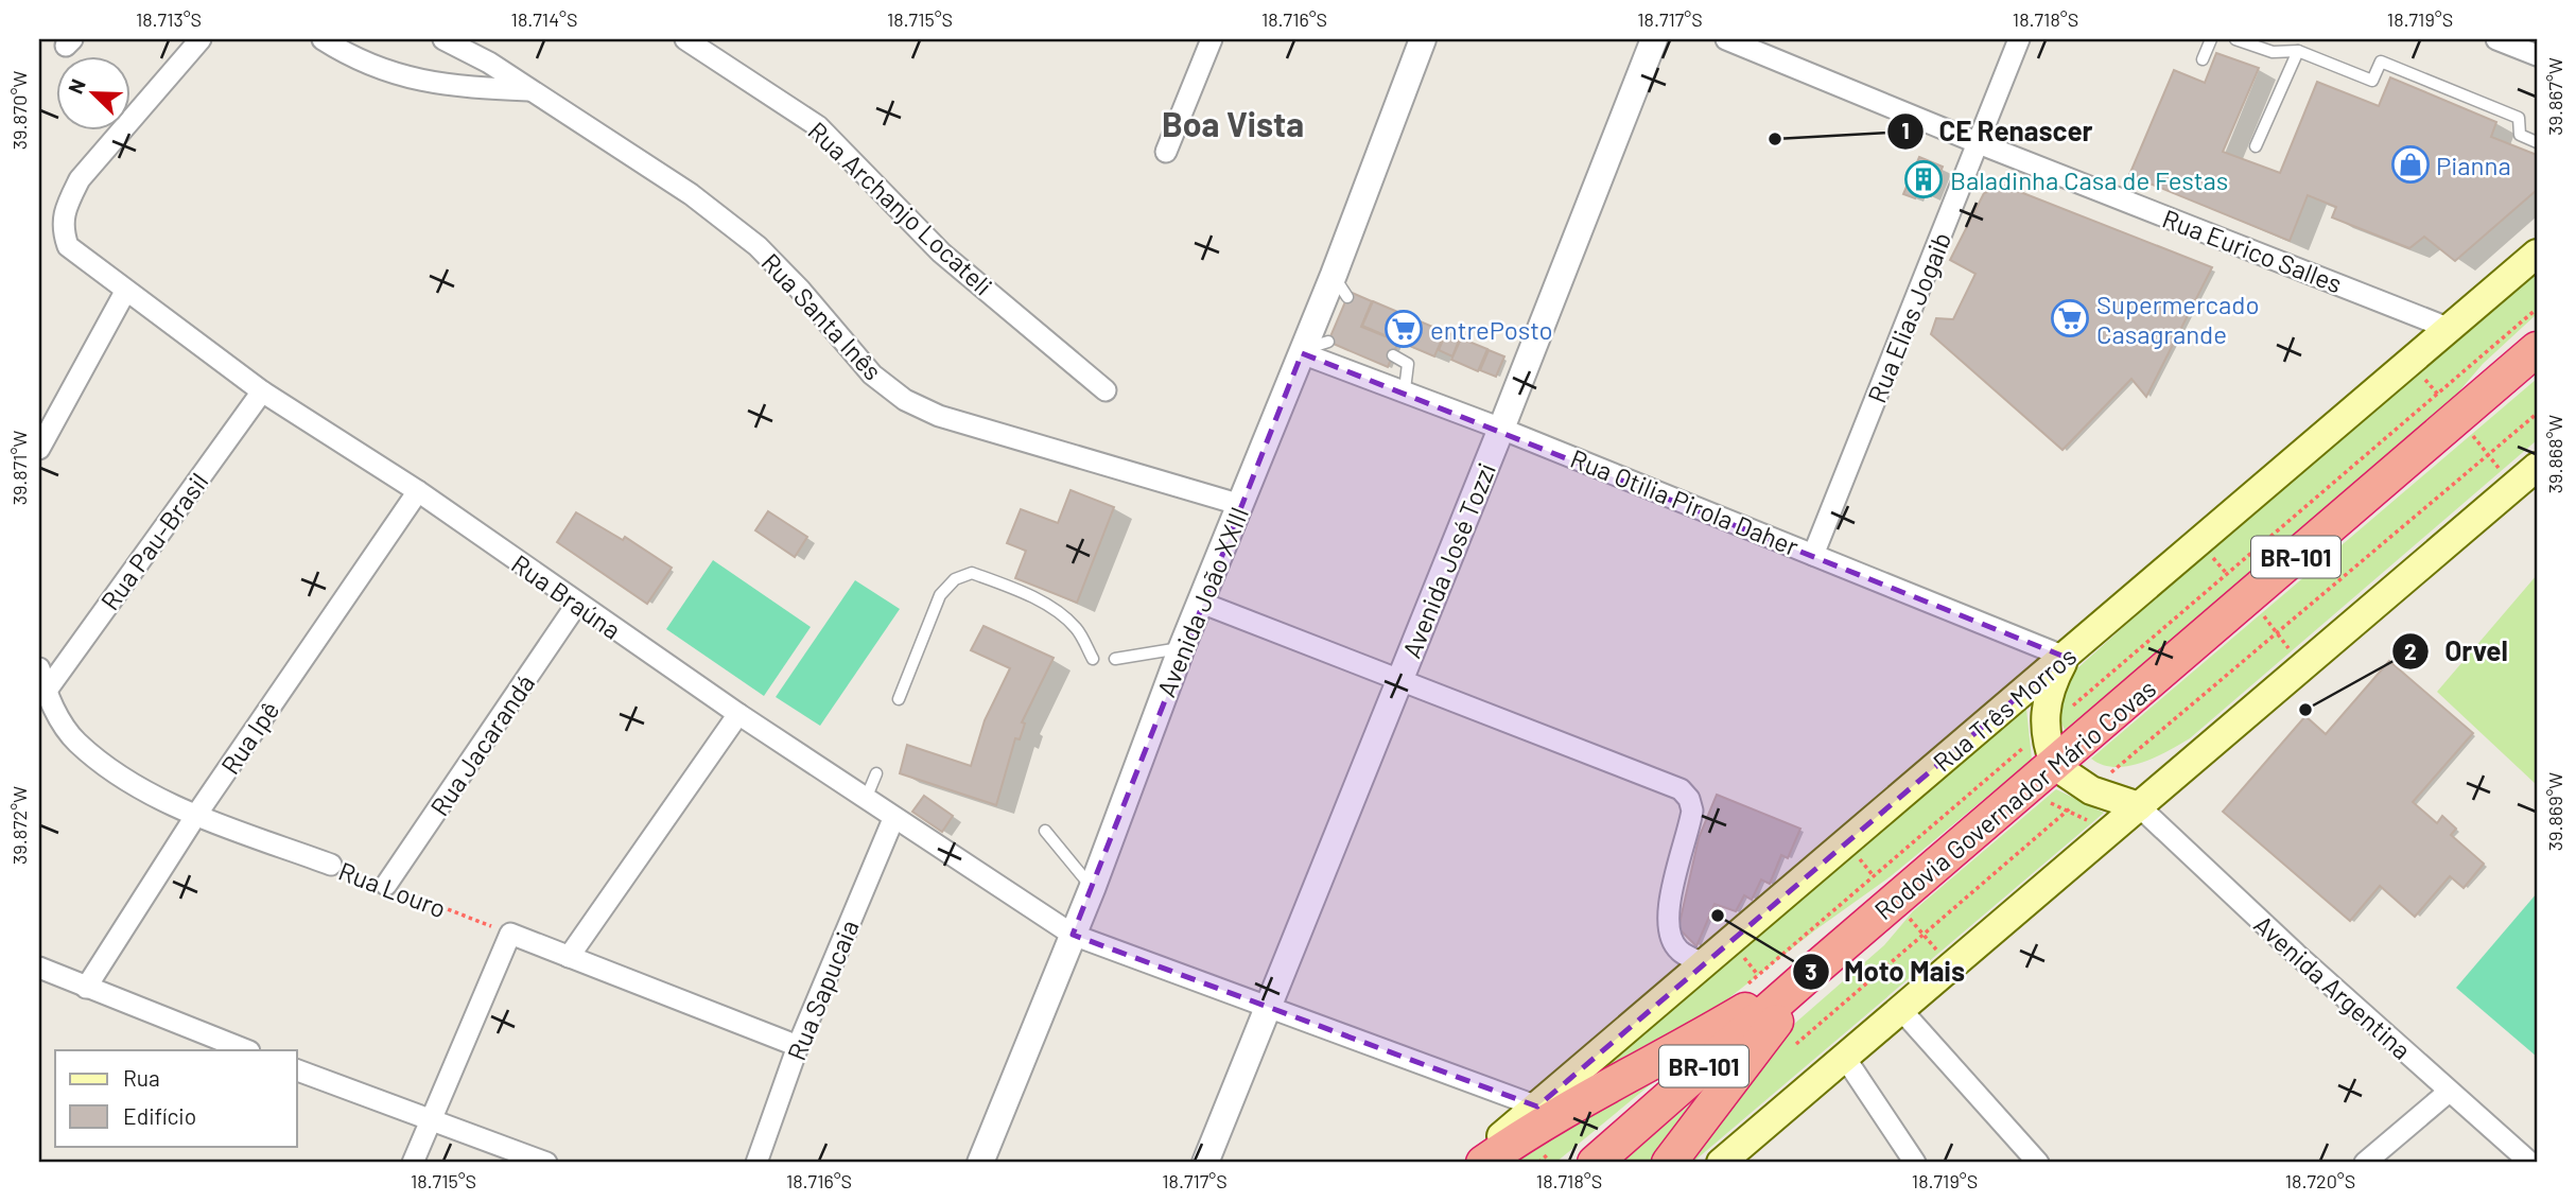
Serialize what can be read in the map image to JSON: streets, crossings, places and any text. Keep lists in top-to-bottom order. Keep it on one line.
{"streets":{"highway":["BR-101","Rodovia Governador Mário Covas"],"main road":["Rua Três Morros"],"street":["Rua Archanjo Locateli","Rua Eurico Salles","Rua Santa Inês","Rua Elias Jogaib","Rua Otilia Pirola Daher","Rua Pau-Brasil","Avenida José Tozzi","Rua Braúna","Avenida João XXIII","Rua Ipê","Rua Jacarandá","Rua Louro","Avenida Argentina","Rua Sapucaia"]},"crossings":[["Rua Eurico Salles","Rua Elias Jogaib"],["Rua Eurico Salles","Rua Três Morros"],["Rua Santa Inês","Avenida João XXIII"],["Rua Elias Jogaib","Rua Otilia Pirola Daher"],["Rua Otilia Pirola Daher","Avenida José Tozzi"],["Rua Otilia Pirola Daher","Avenida João XXIII"],["Rua Otilia Pirola Daher","Rua Três Morros"],["Rua Pau-Brasil","Rua Braúna"],["Rua Pau-Brasil","Rua Louro"],["Avenida José Tozzi","Rua Braúna"],["Rua Braúna","Avenida João XXIII"],["Rua Braúna","Rua Três Morros"],["Rua Braúna","Rua Ipê"],["Rua Braúna","Rua Jacarandá"],["Rua Braúna","Rua Sapucaia"],["Rua Ipê","Rua Louro"],["Rua Jacarandá","Rua Louro"]],"districts":["Boa Vista"],"places":{"other":["CE Renascer","Orvel","Moto Mais"],"shop":["Pianna"],"building":["Baladinha Casa de Festas"],"supermarket":["Supermercado Casagrande","entrePosto"]},"legend":["Rua","Edifício"],"north":"top left","coordinates":["18.713°S","18.714°S","18.715°S","18.716°S","18.717°S","18.718°S","18.719°S","39.867°W","39.870°W","39.868°W","39.871°W","39.869°W","39.872°W","18.720°S"]}
